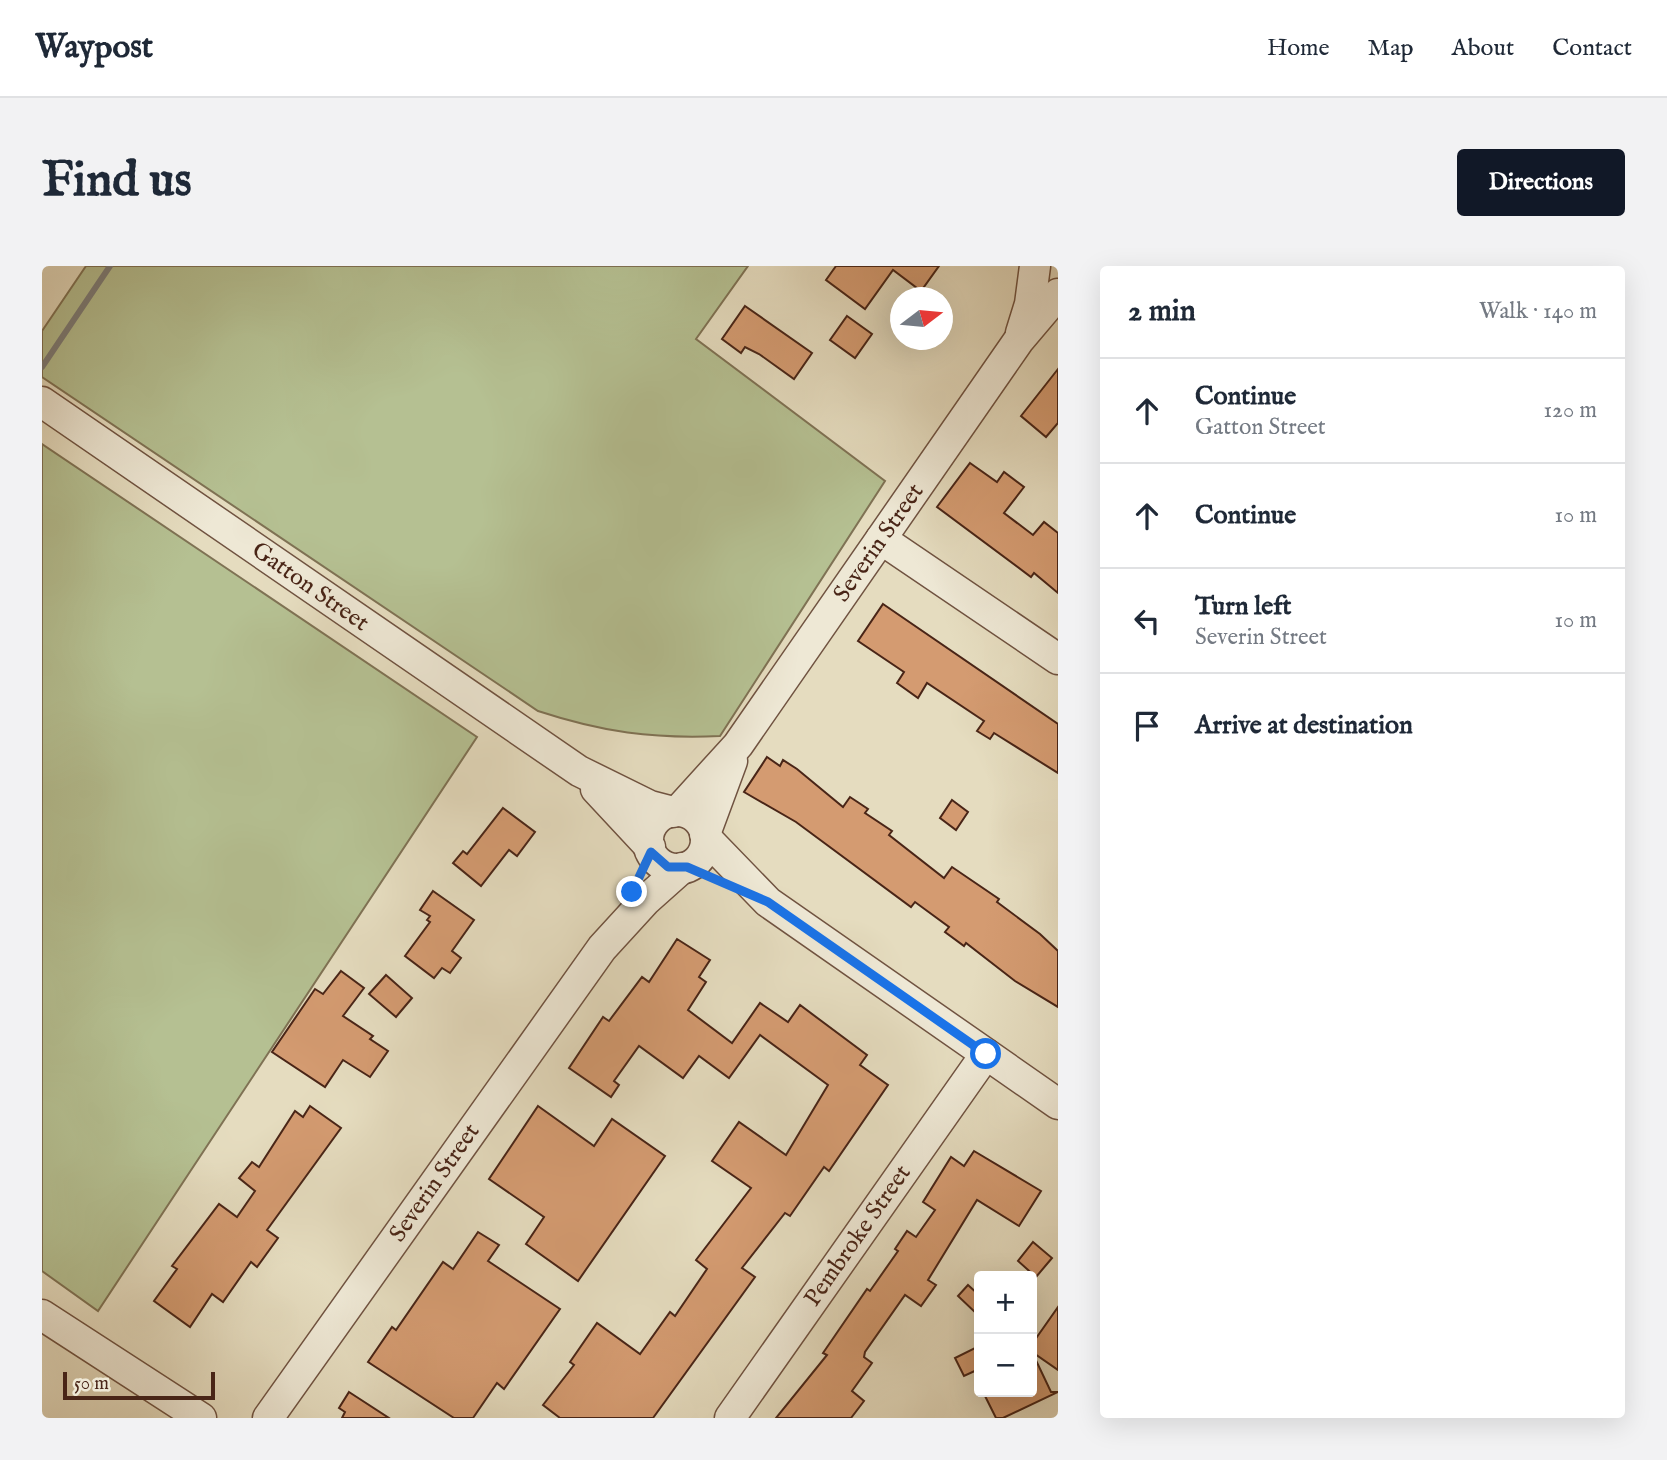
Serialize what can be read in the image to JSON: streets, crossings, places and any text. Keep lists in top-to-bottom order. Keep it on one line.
{"streets":{"street":["Severin Street","Gatton Street","Pembroke Street"]},"crossings":[["Severin Street","Gatton Street"]],"scale_bar":"50 m","north":"right","page":{"header":"Waypost","nav":["Home","Map","About","Contact"],"buttons":"Directions","title":"Find us","heading":["2 min","Walk · 140 m"],"list":[["Continue","Gatton Street","120 m"],["Continue","10 m"],["Turn left","Severin Street","10 m"],"Arrive at destination"],"map_buttons":["+","−"],"scale":"50 m"}}
